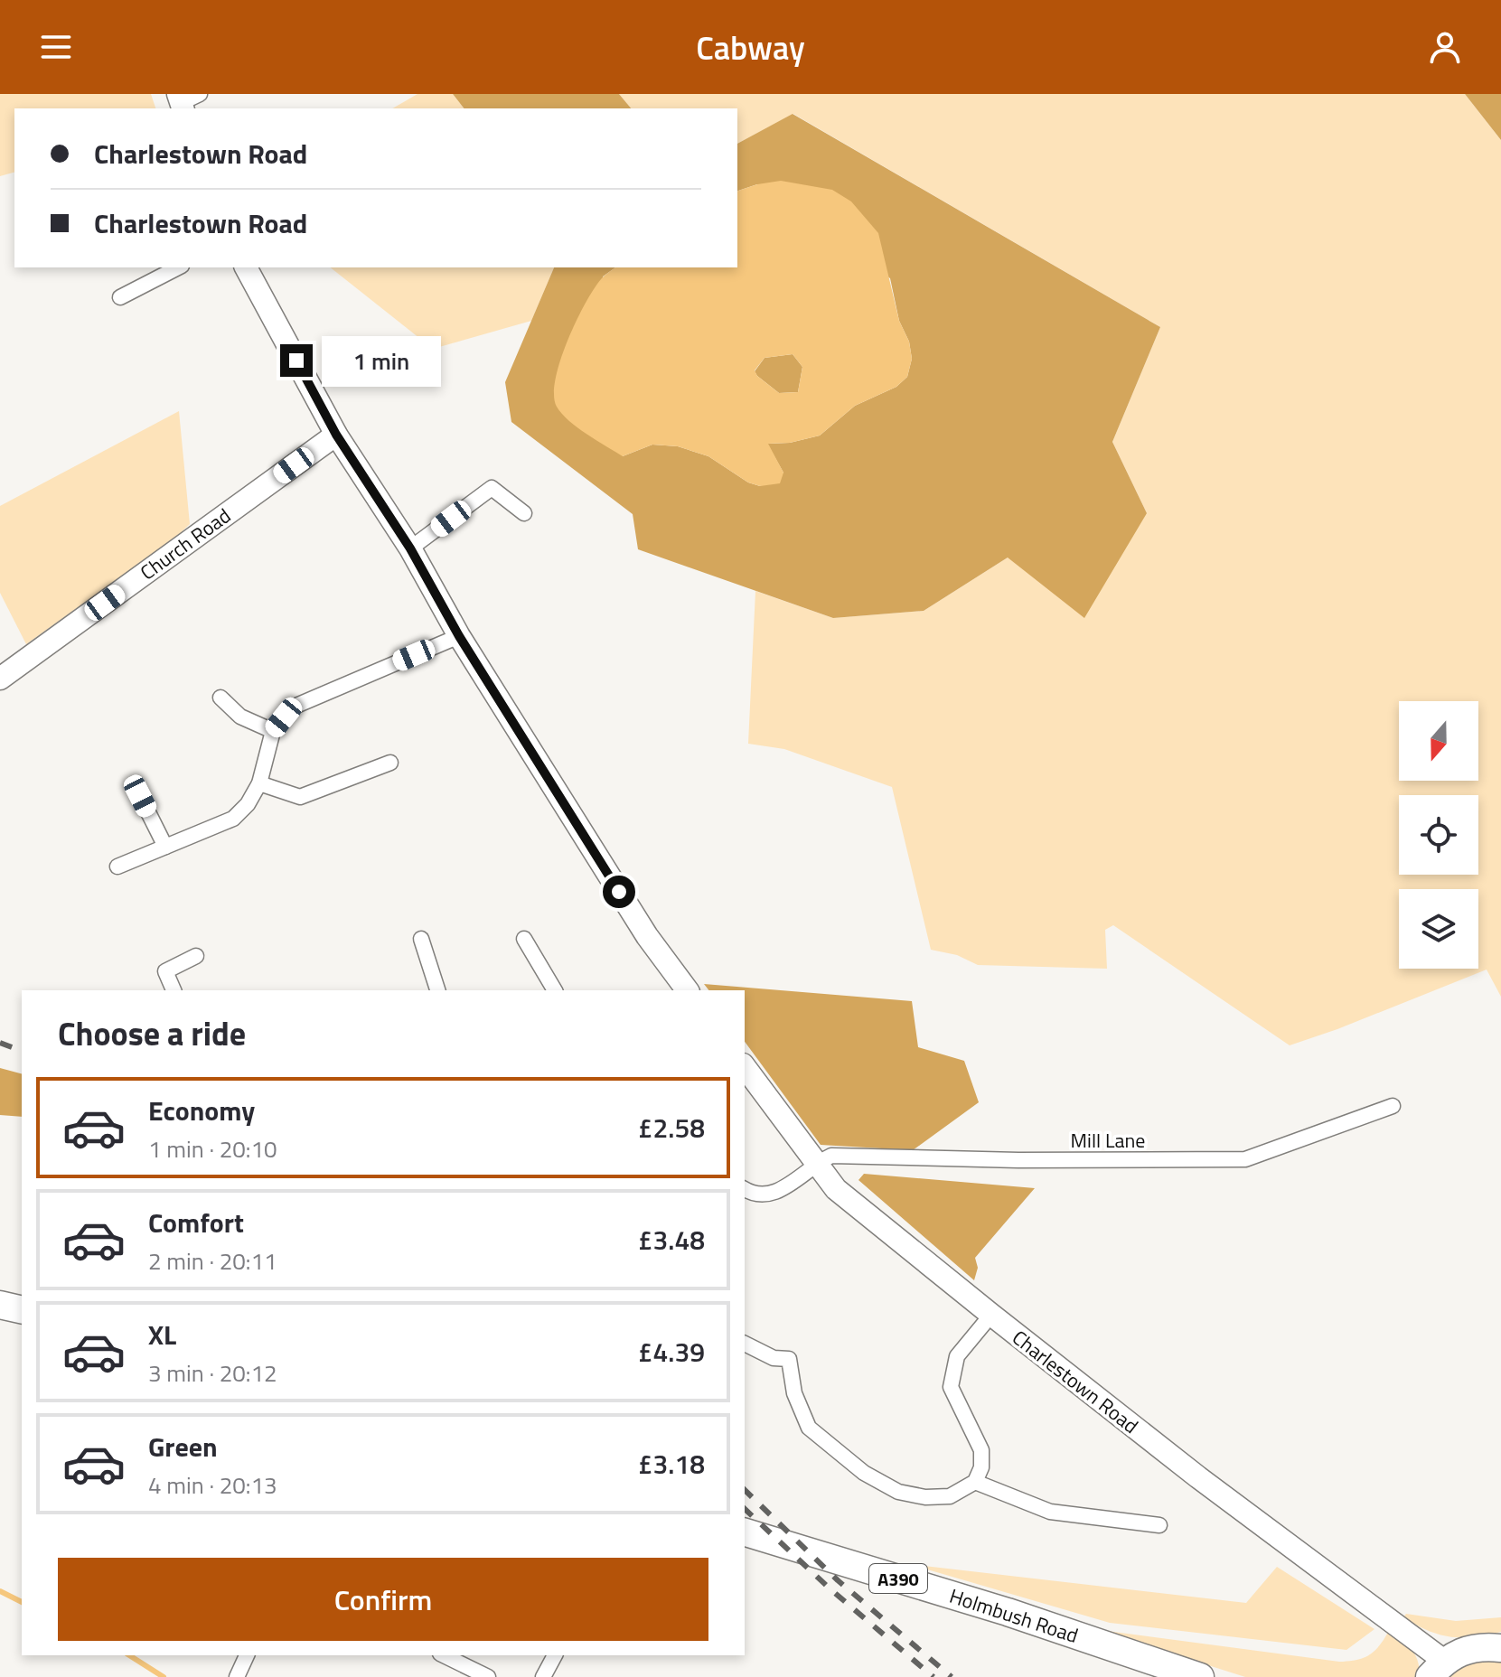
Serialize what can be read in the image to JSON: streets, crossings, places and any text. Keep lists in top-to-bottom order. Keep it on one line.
{"streets":{"highway":["A390","Holmbush Road"],"street":["Church Road","Mill Lane","Charlestown Road"]},"crossings":[["Mill Lane","Charlestown Road"]],"north":"bottom","page":{"header":"Cabway","banner":["Charlestown Road","Charlestown Road"],"bubble":"1 min","heading":"Choose a ride","list":[{"name":"Economy","note":"1 min · 20:10","value":"£2.58"},{"name":"Comfort","note":"2 min · 20:11","value":"£3.48"},{"name":"XL","note":"3 min · 20:12","value":"£4.39"},{"name":"Green","note":"4 min · 20:13","value":"£3.18"}],"buttons":"Confirm"}}
